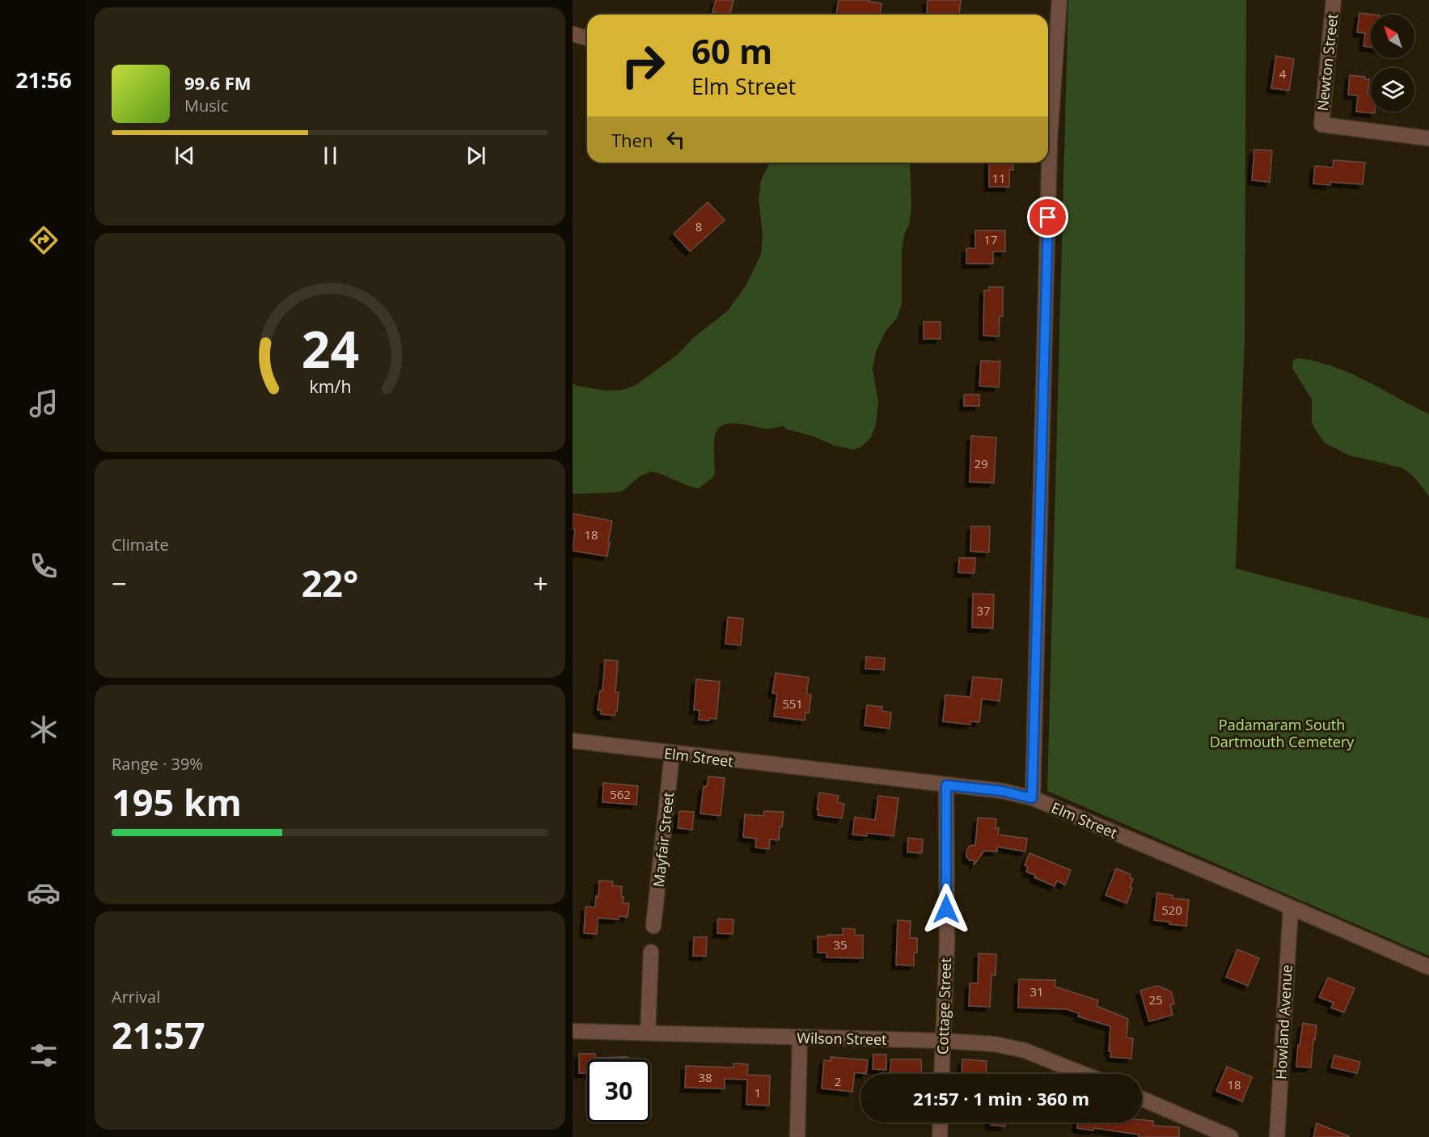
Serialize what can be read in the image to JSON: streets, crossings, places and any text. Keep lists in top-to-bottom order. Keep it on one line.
{"streets":{"street":["Newton Street","Elm Street","Mayfair Street","Cottage Street","Howland Avenue","Wilson Street"]},"crossings":[["Elm Street","Mayfair Street"],["Elm Street","Cottage Street"],["Elm Street","Howland Avenue"],["Cottage Street","Wilson Street"]],"parks":["Padamaram South Dartmouth Cemetery"],"house_numbers":["4","11","8","17","29","18","37","551","562","520","35","31","25","38","2","18","1"],"north":"top left","page":{"tabs":"21:56","turn":["60 m","Elm Street"],"song":["99.6 FM","Music"],"then":"Then","tile":["Climate",["Range · 39%","195 km"],["Arrival","21:57"]],"heat":["−","22°","+"],"limit":"30","trip":"21:57 · 1 min · 360 m","gauge":["24","km/h"]}}
